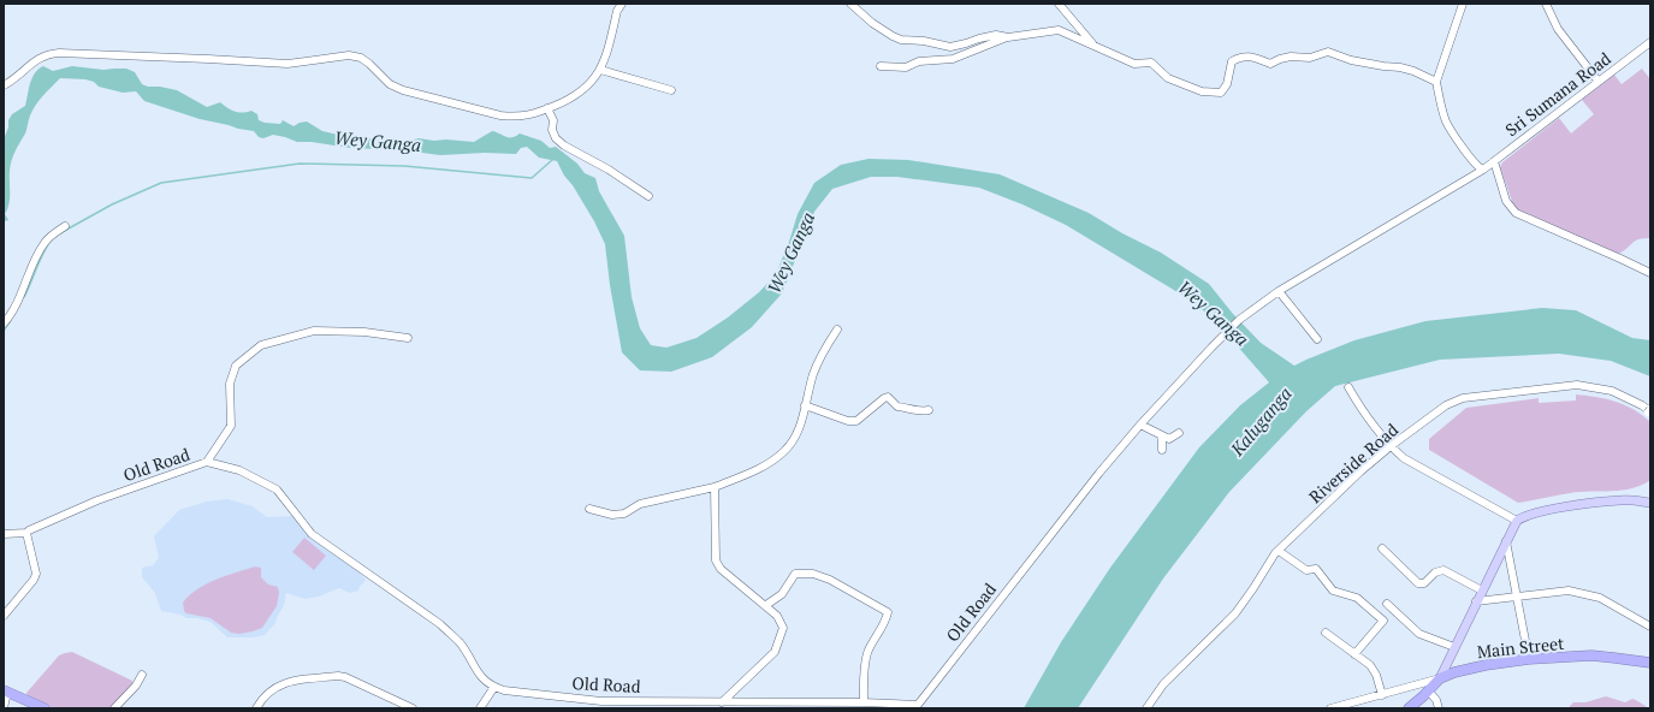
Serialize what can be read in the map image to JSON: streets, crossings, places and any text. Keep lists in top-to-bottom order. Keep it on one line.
{"streets":{"highway":["Main Street"],"street":["Sri Sumana Road","Riverside Road","Old Road"]},"crossings":[["Sri Sumana Road","Old Road"]],"water":["Wey Ganga","Kaluganga"]}
